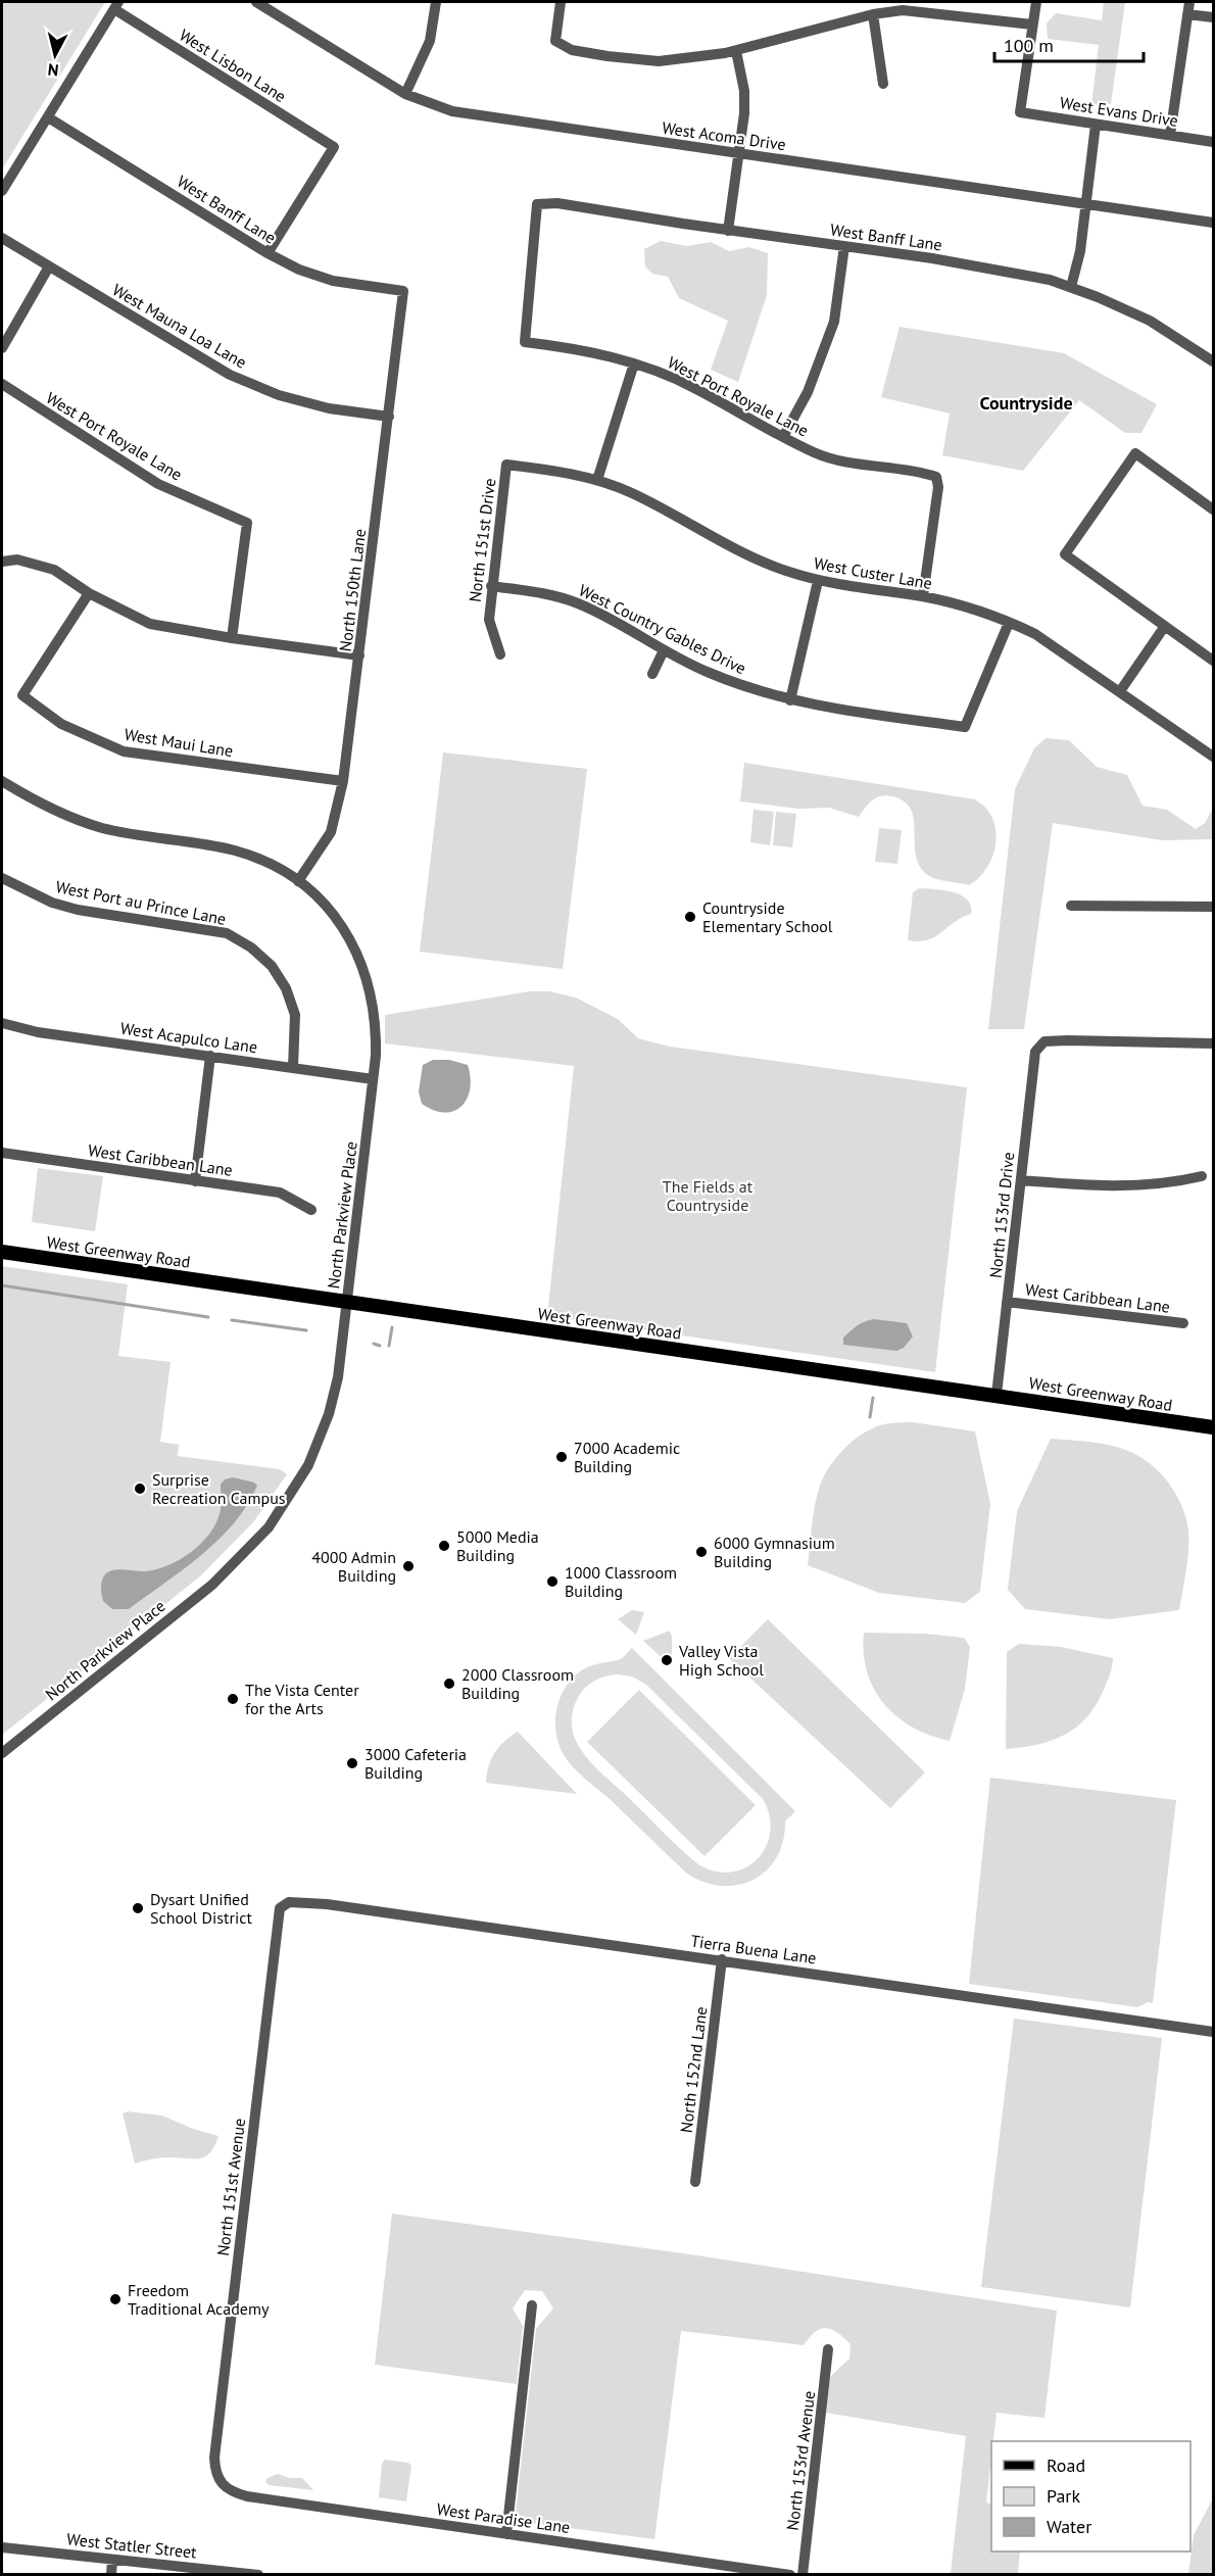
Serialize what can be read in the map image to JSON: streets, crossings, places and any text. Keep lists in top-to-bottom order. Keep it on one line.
{"streets":{"main road":["West Greenway Road"],"street":["West Lisbon Lane","West Evans Drive","West Acoma Drive","West Banff Lane","West Mauna Loa Lane","West Port Royale Lane","North 151st Drive","West Custer Lane","North 150th Lane","West Country Gables Drive","West Maui Lane","West Port au Prince Lane","West Acapulco Lane","West Caribbean Lane","North Parkview Place","North 153rd Drive","Tierra Buena Lane","North 152nd Lane","North 151st Avenue","North 153rd Avenue","West Paradise Lane","West Statler Street"]},"crossings":[["West Lisbon Lane","West Banff Lane"],["West Banff Lane","West Port Royale Lane"],["West Banff Lane","North 150th Lane"],["West Mauna Loa Lane","North 150th Lane"],["West Port Royale Lane","West Custer Lane"],["North 151st Drive","West Custer Lane"],["North 151st Drive","West Country Gables Drive"],["West Custer Lane","West Country Gables Drive"],["North 150th Lane","West Maui Lane"],["North 150th Lane","North Parkview Place"],["West Port au Prince Lane","West Acapulco Lane"],["West Acapulco Lane","North Parkview Place"],["West Caribbean Lane","North 153rd Drive"],["North Parkview Place","West Greenway Road"],["North 153rd Drive","West Greenway Road"],["Tierra Buena Lane","North 152nd Lane"],["Tierra Buena Lane","North 151st Avenue"],["North 151st Avenue","West Paradise Lane"]],"districts":["Countryside"],"parks":["The Fields at Countryside"],"places":["Countryside Elementary School","7000 Academic Building","Surprise Recreation Campus","5000 Media Building","6000 Gymnasium Building","4000 Admin Building","1000 Classroom Building","Valley Vista High School","2000 Classroom Building","The Vista Center for the Arts","3000 Cafeteria Building","Dysart Unified School District","Freedom Traditional Academy"],"legend":["Road","Park","Water"],"scale_bar":"100 m","north":"bottom"}
